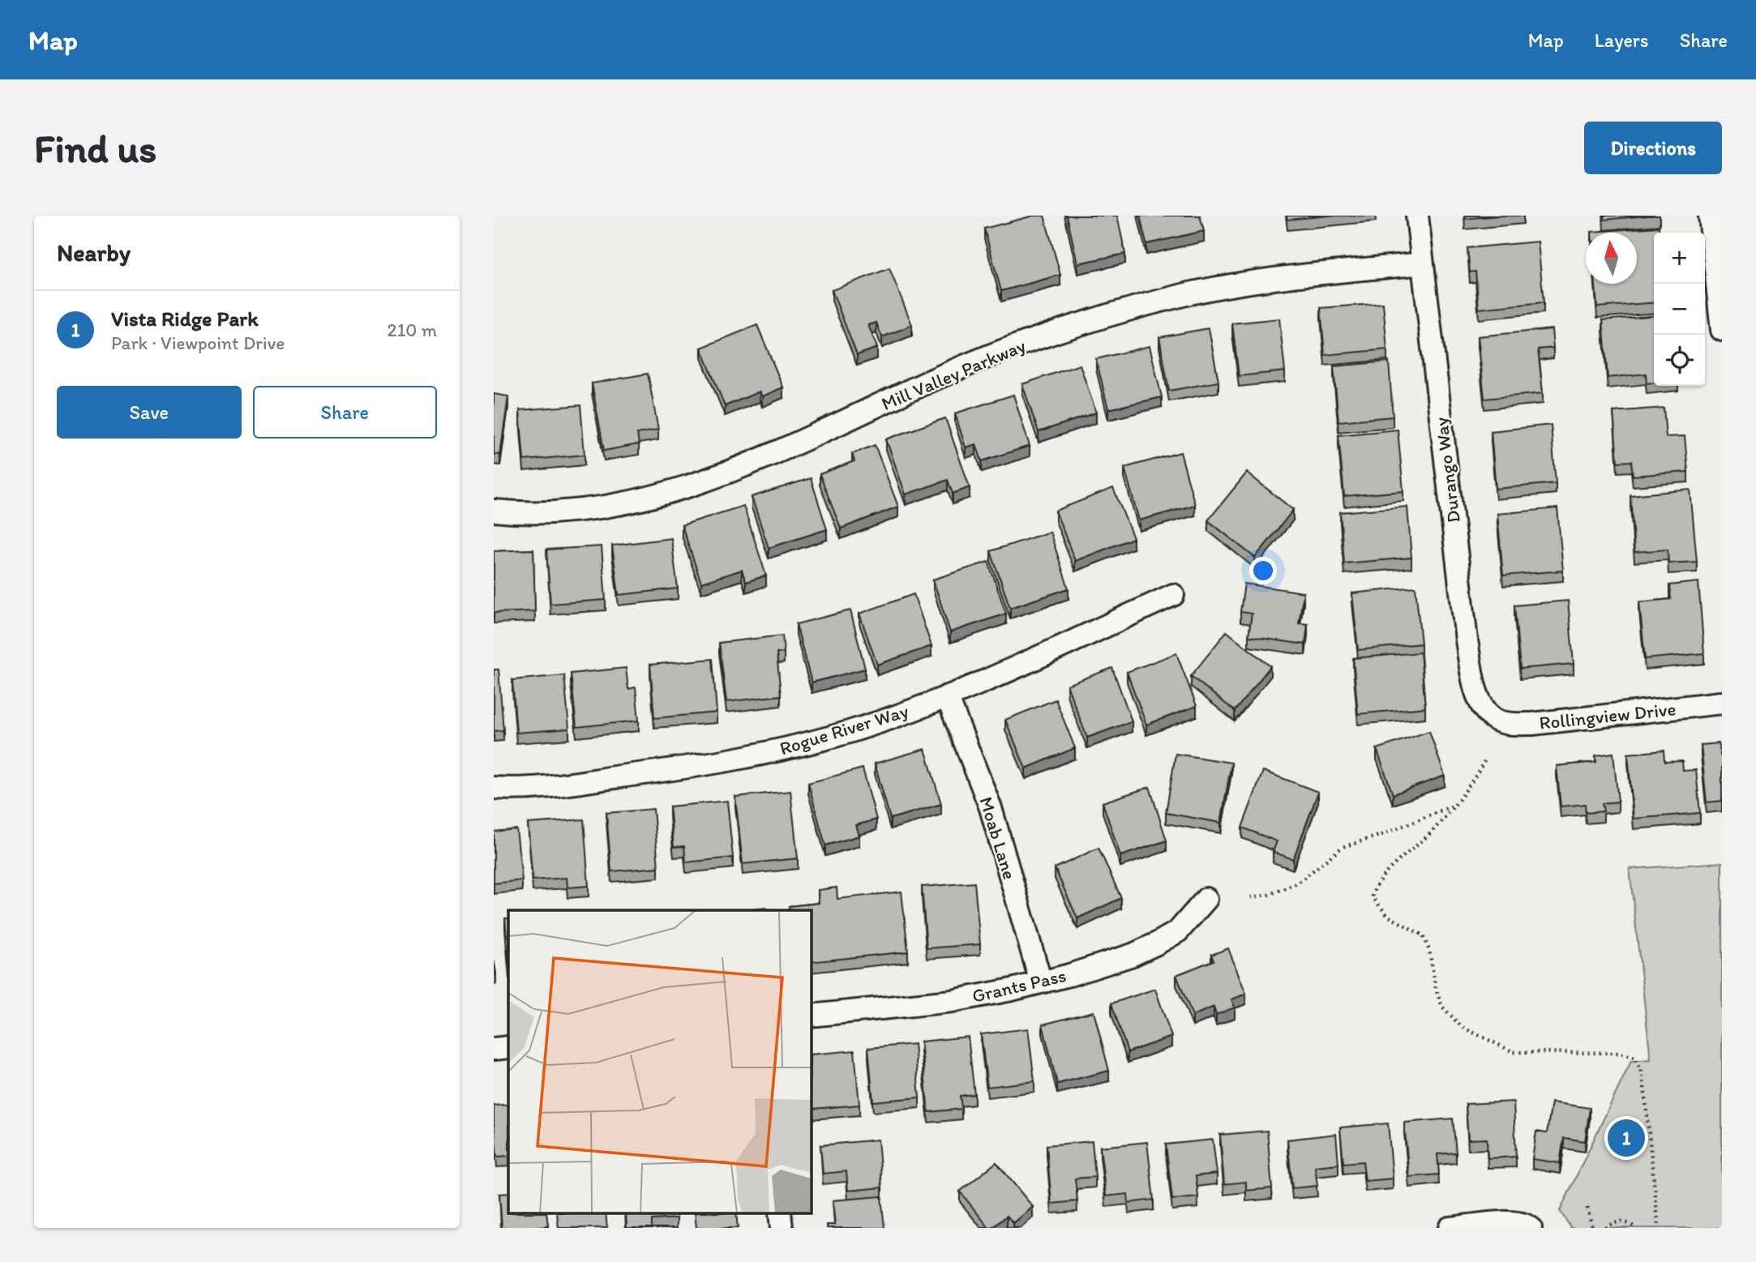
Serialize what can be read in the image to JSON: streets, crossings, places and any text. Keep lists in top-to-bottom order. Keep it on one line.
{"streets":{"street":["Mill Valley Parkway","Durango Way","Rollingview Drive","Rogue River Way","Moab Lane","Grants Pass"]},"crossings":[["Mill Valley Parkway","Durango Way"],["Durango Way","Rollingview Drive"],["Rogue River Way","Moab Lane"],["Moab Lane","Grants Pass"]],"north":"top","page":{"header":"Map","nav":["Map","Layers","Share"],"buttons":["Directions",["Save","Share"]],"title":"Find us","heading":"Nearby","map_buttons":["+","−"],"list":[{"mark":"1","name":"Vista Ridge Park","note":"Park · Viewpoint Drive","value":"210 m"}],"pins":"1"}}
